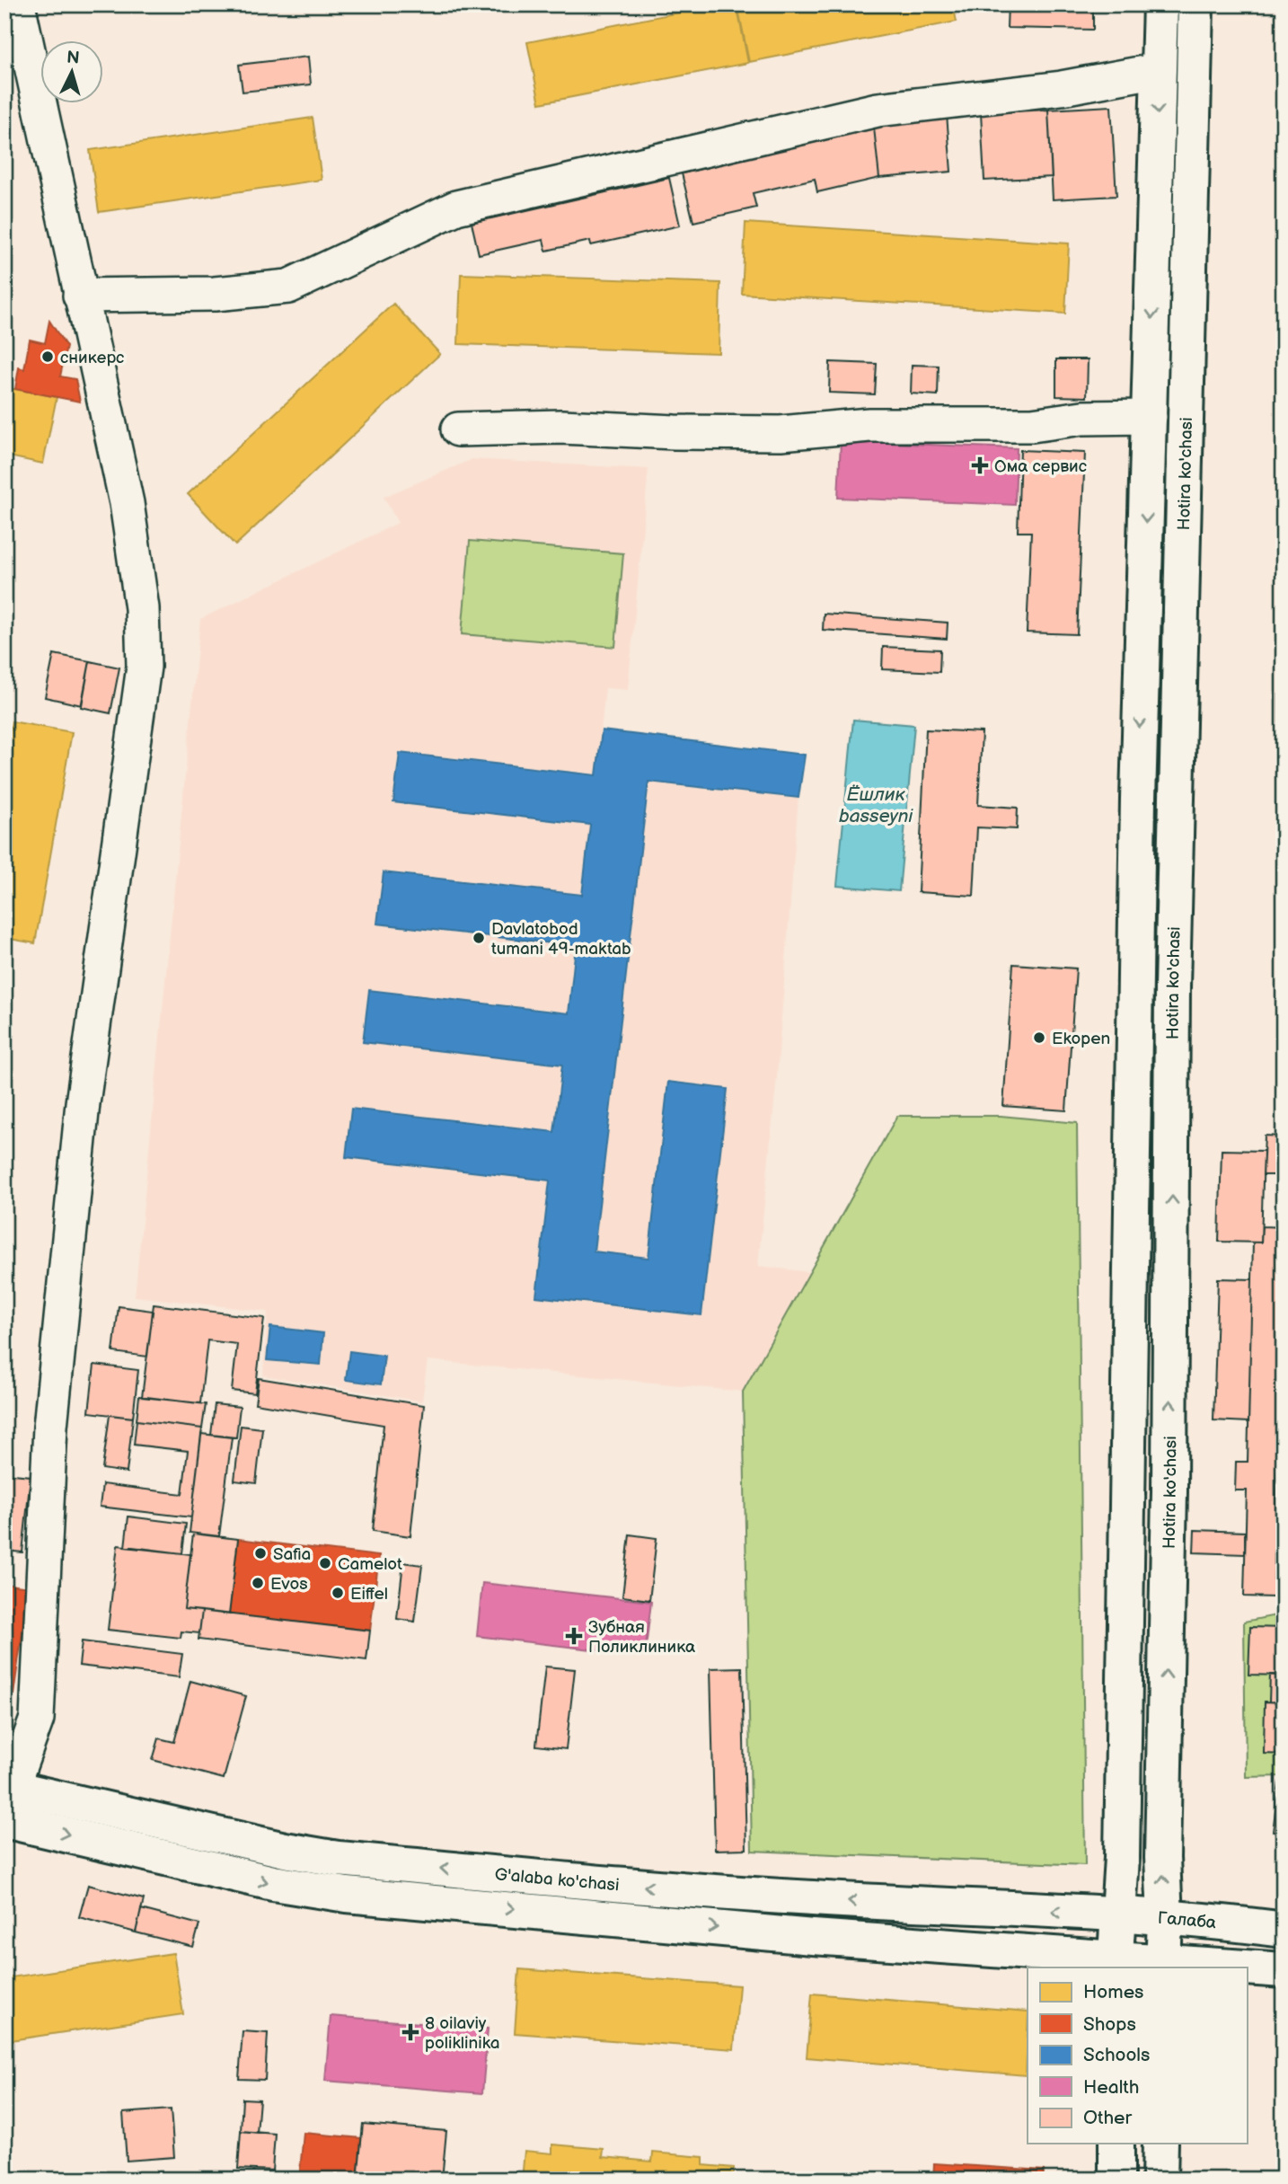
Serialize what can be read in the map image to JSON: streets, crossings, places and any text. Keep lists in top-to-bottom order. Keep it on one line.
{"streets":{"main road":["Hotira ko'chasi","G'alaba ko'chasi","Галаба"]},"crossings":[["Hotira ko'chasi","Галаба"],["G'alaba ko'chasi","Галаба"]],"water":["Ёшлик basseyni"],"places":{"other":["сникерс","Davlatobod tumani 49-maktab","Ekopen","Safia","Camelot","Evos","Eiffel"],"health":["Ома сервис","Зубная Поликлиника","8 oilaviy poliklinika"]},"legend":["Homes","Shops","Schools","Health","Other"],"north":"top"}
